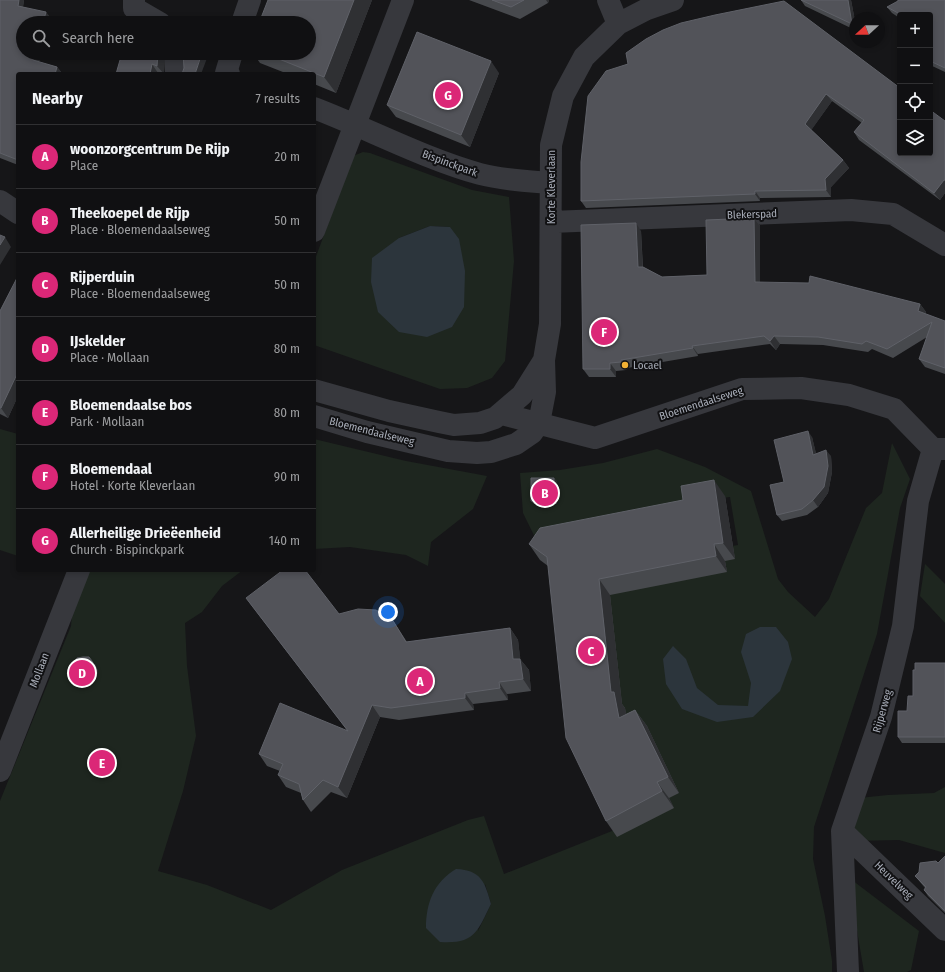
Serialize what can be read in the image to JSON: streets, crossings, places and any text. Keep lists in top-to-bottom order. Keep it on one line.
{"streets":{"street":["Bispinckpark","Korte Kleverlaan","Blekerspad","Bloemendaalseweg","Mollaan","Rijperweg","Heuvelweg"]},"crossings":[["Bispinckpark","Korte Kleverlaan"],["Korte Kleverlaan","Blekerspad"],["Korte Kleverlaan","Bloemendaalseweg"],["Bloemendaalseweg","Rijperweg"],["Rijperweg","Heuvelweg"]],"places":["Locael"],"north":"left","page":{"map_buttons":["+","−"],"search":"Search here","heading":["Nearby","7 results"],"pins":["G","F","B","C","D","A","E"],"list":[{"mark":"A","name":"woonzorgcentrum De Rijp","note":"Place","value":"20 m"},{"mark":"B","name":"Theekoepel de Rijp","note":"Place · Bloemendaalseweg","value":"50 m"},{"mark":"C","name":"Rijperduin","note":"Place · Bloemendaalseweg","value":"50 m"},{"mark":"D","name":"IJskelder","note":"Place · Mollaan","value":"80 m"},{"mark":"E","name":"Bloemendaalse bos","note":"Park · Mollaan","value":"80 m"},{"mark":"F","name":"Bloemendaal","note":"Hotel · Korte Kleverlaan","value":"90 m"},{"mark":"G","name":"Allerheilige Drieëenheid","note":"Church · Bispinckpark","value":"140 m"}]}}
